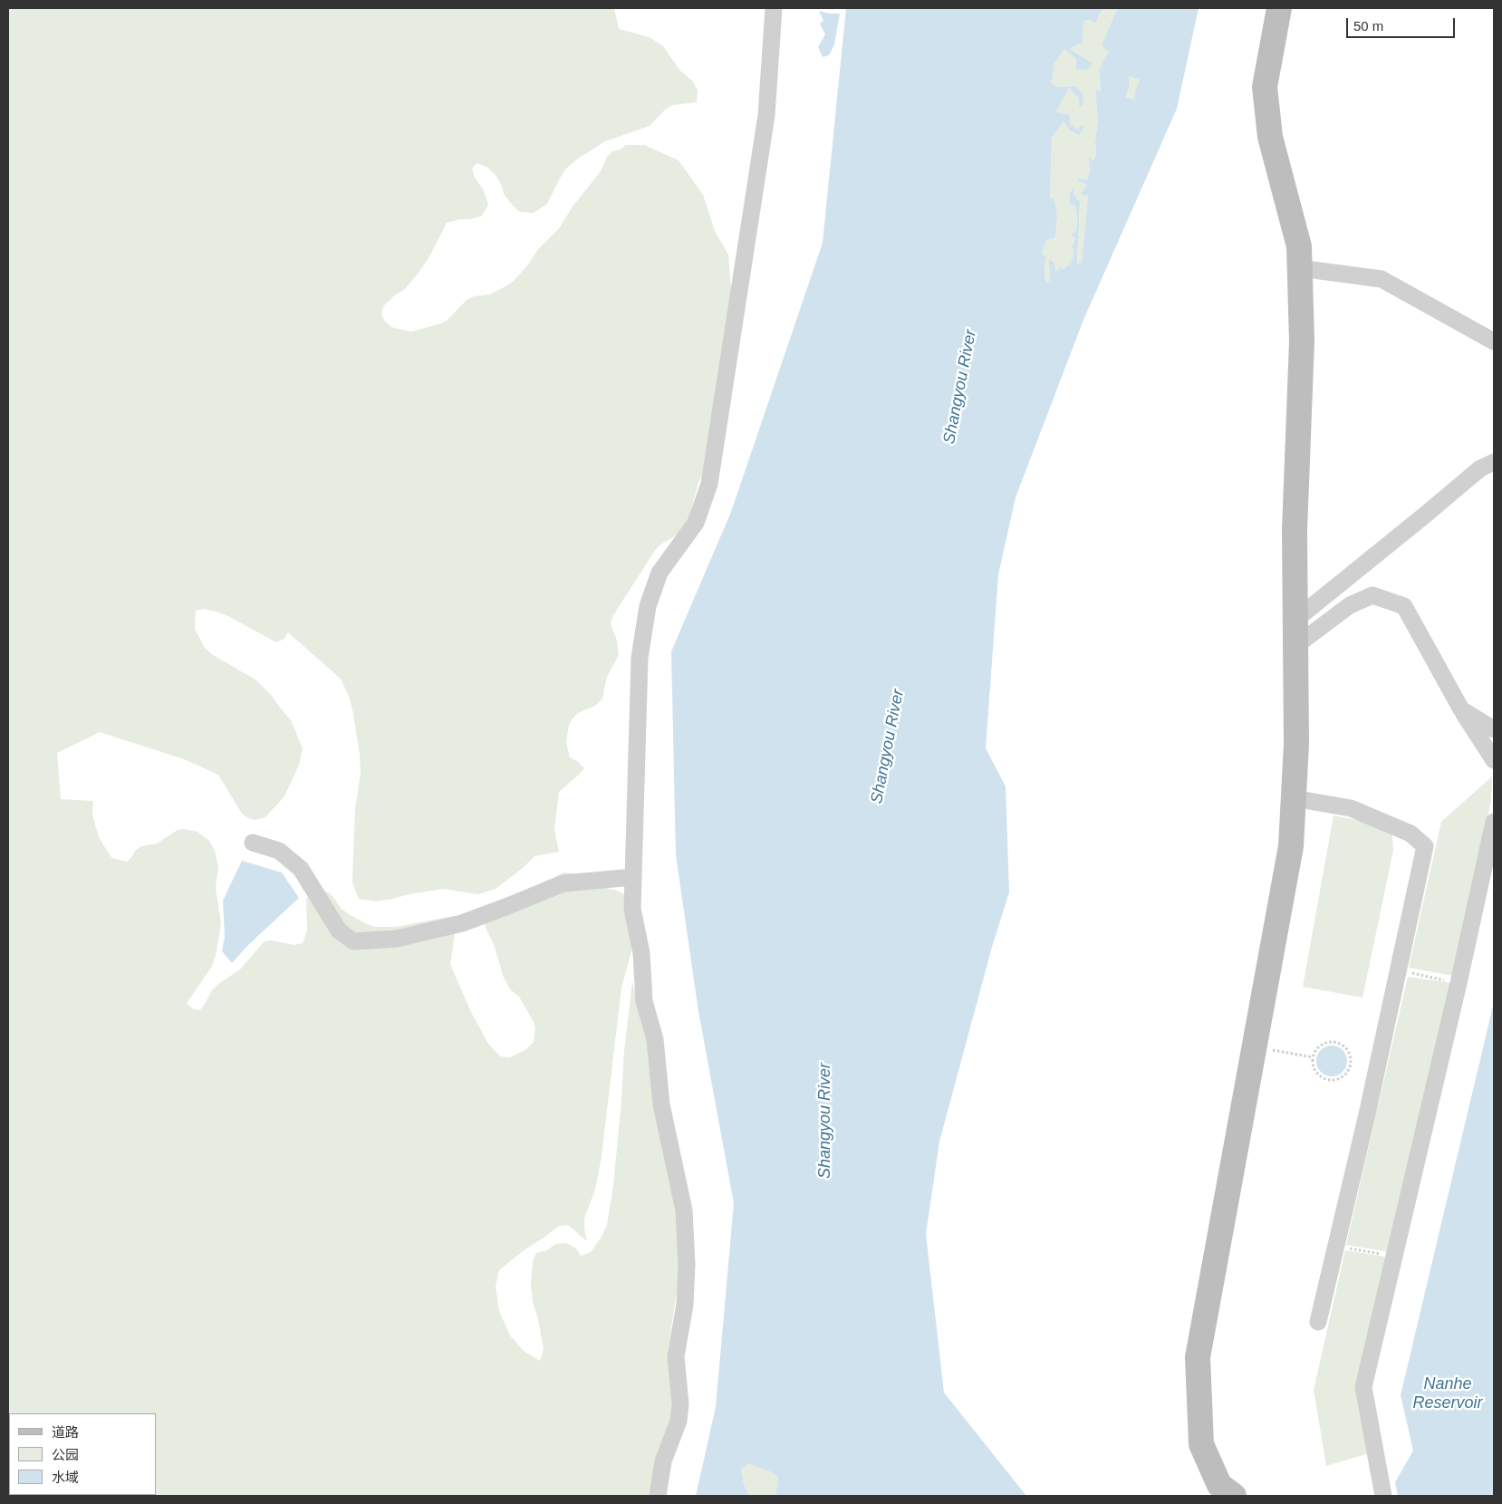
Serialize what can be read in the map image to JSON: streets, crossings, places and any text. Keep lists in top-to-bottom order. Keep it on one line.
{"water":["Shangyou River","Nanhe Reservoir"],"legend":["道路","公园","水域"],"scale_bar":"50 m"}
